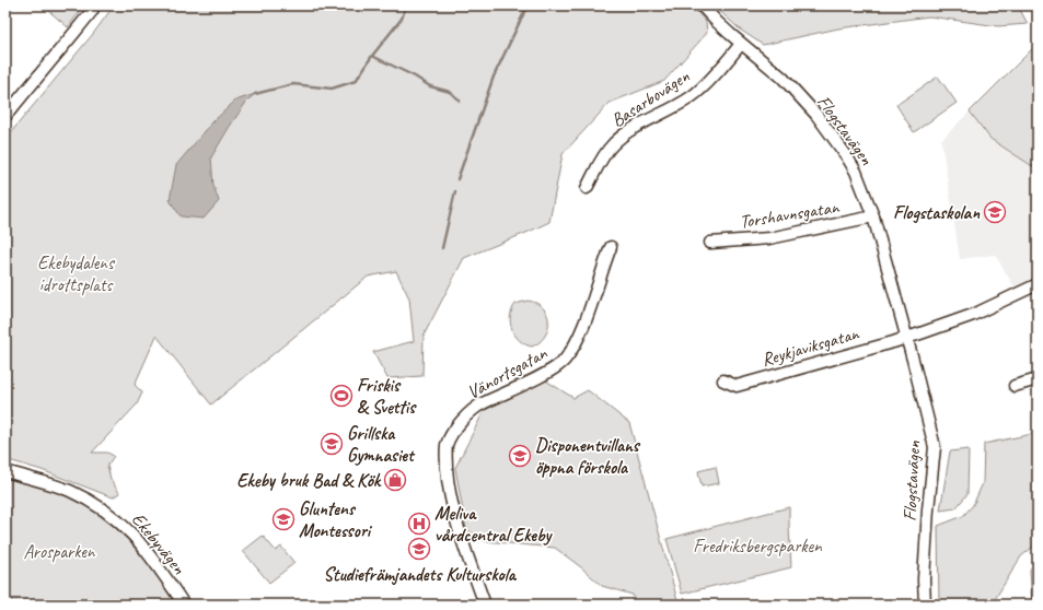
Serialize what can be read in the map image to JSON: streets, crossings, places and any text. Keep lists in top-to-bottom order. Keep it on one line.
{"streets":{"street":["Basarbovägen","Flogstavägen","Torshavnsgatan","Reykjaviksgatan","Vänortsgatan","Ekebyvägen"]},"crossings":[["Basarbovägen","Flogstavägen"],["Flogstavägen","Torshavnsgatan"],["Flogstavägen","Reykjaviksgatan"]],"parks":["Ekebydalens idrottsplats","Fredriksbergsparken","Arosparken"],"places":{"school or university":["Flogstaskolan","Grillska Gymnasiet","Disponentvillans öppna förskola","Gluntens Montessori","Studiefrämjandets Kulturskola"],"sports":["Friskis & Svettis"],"shop":["Ekeby bruk Bad & Kök"],"hospital":["Meliva vårdcentral Ekeby"]}}
